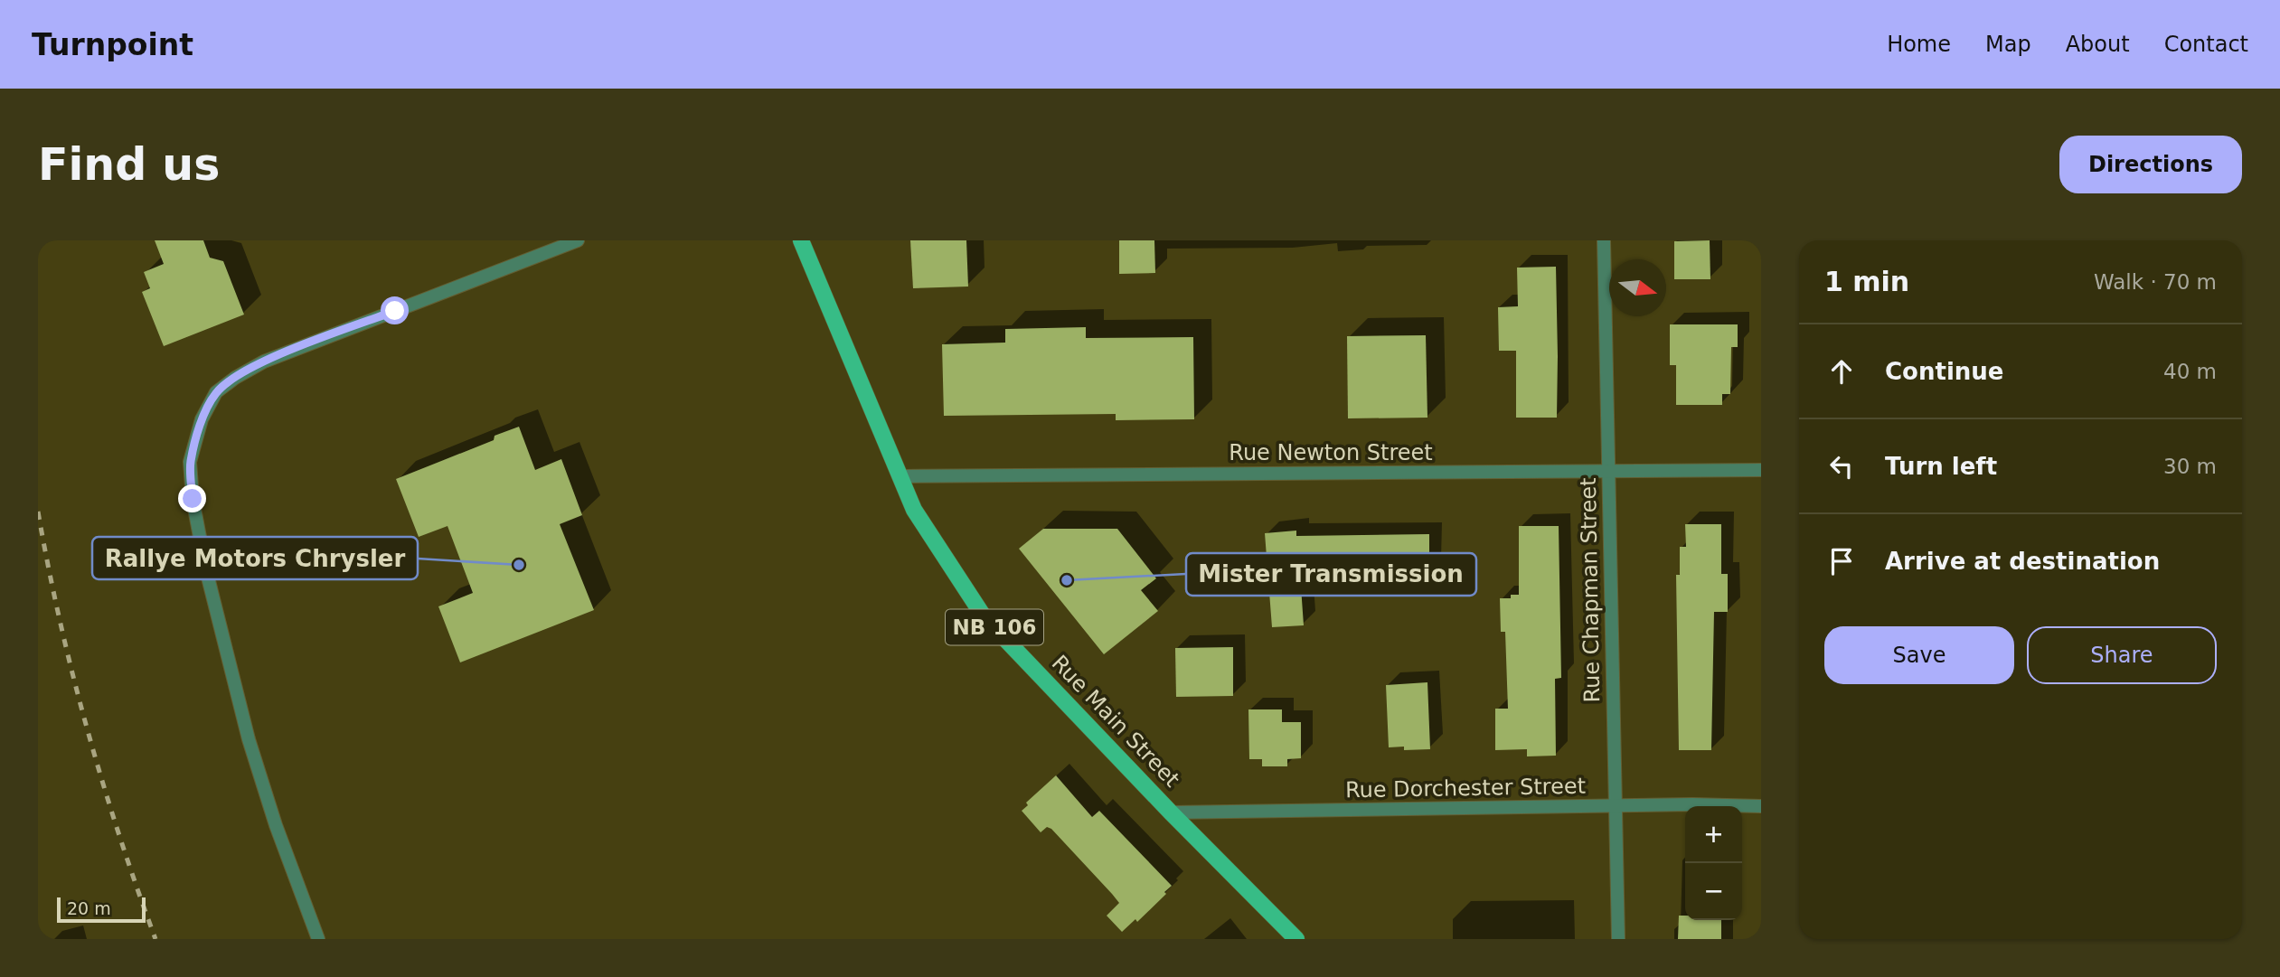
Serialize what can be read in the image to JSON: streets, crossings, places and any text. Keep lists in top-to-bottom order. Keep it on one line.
{"streets":{"main road":["NB 106","Rue Main Street"],"street":["Rue Newton Street","Rue Chapman Street","Rue Dorchester Street"]},"crossings":[["Rue Newton Street","Rue Chapman Street"],["Rue Newton Street","Rue Main Street"],["Rue Chapman Street","Rue Dorchester Street"],["Rue Main Street","Rue Dorchester Street"]],"places":["Rallye Motors Chrysler","Mister Transmission"],"scale_bar":"20 m","north":"right","page":{"header":"Turnpoint","nav":["Home","Map","About","Contact"],"buttons":["Directions",["Save","Share"]],"title":"Find us","heading":["1 min","Walk · 70 m"],"list":[["Continue","40 m"],["Turn left","30 m"],"Arrive at destination"],"map_buttons":["+","−"],"scale":"20 m"}}
